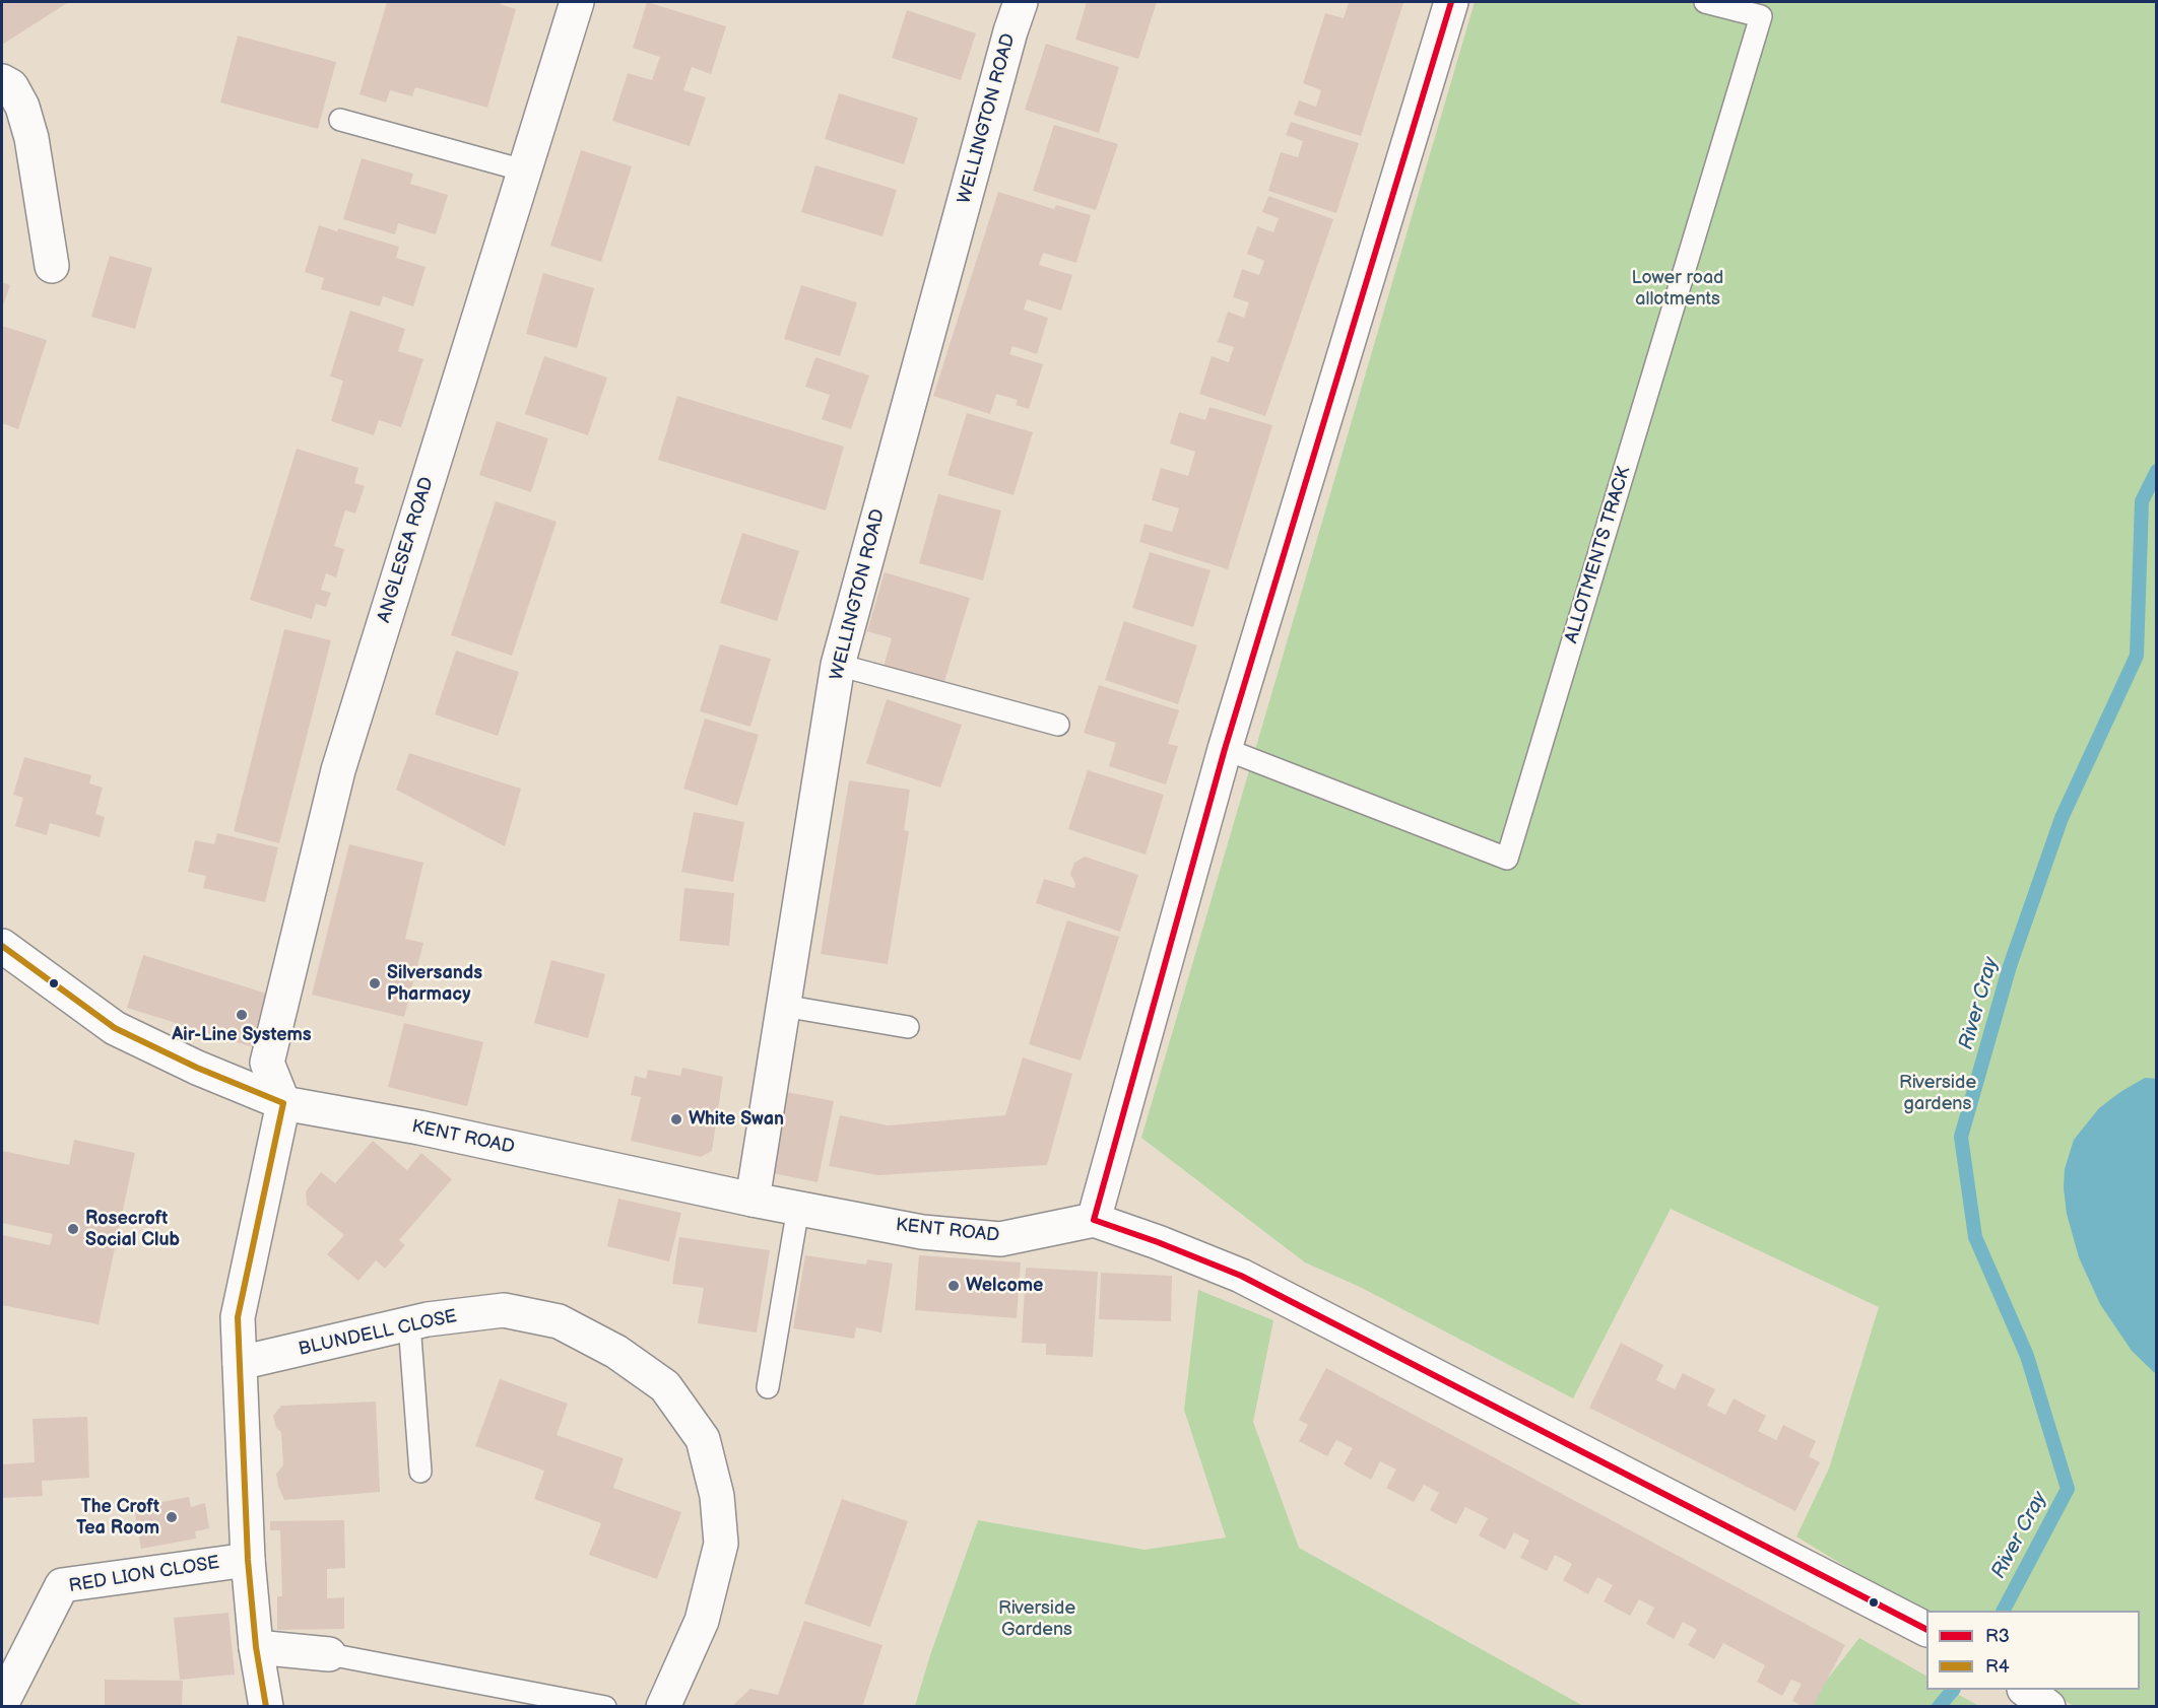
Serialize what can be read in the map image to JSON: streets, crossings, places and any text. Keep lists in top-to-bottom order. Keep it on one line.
{"streets":{"street":["WELLINGTON ROAD","ANGLESEA ROAD","KENT ROAD","BLUNDELL CLOSE","RED LION CLOSE"],"lane":["ALLOTMENTS TRACK"]},"crossings":[["WELLINGTON ROAD","KENT ROAD"],["ANGLESEA ROAD","KENT ROAD"]],"water":["River Cray"],"parks":["Lower road allotments","Riverside gardens","Riverside Gardens"],"places":["Silversands Pharmacy","Air-Line Systems","White Swan","Rosecroft Social Club","Welcome","The Croft Tea Room"],"lines":["transit line R3","transit line R4"],"legend":["R3","R4"]}
